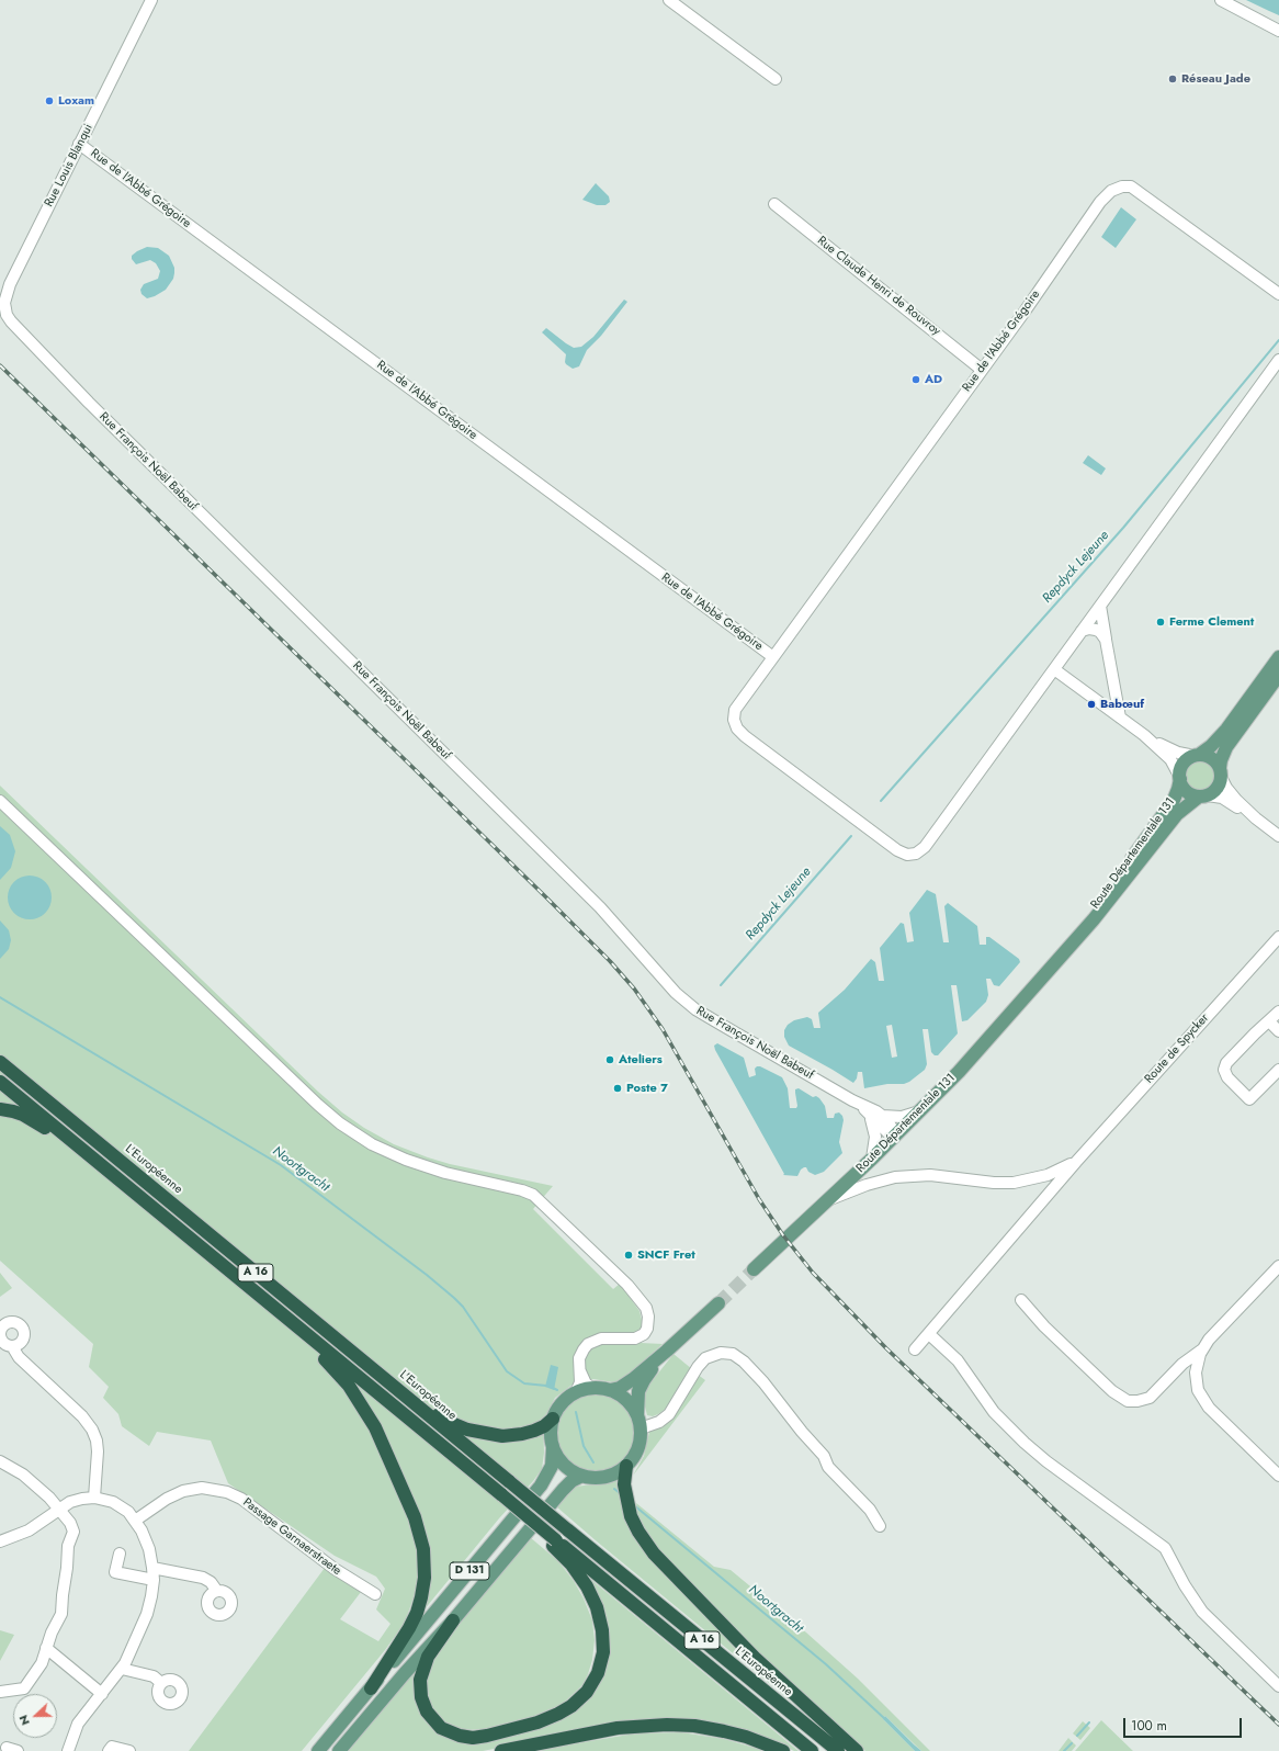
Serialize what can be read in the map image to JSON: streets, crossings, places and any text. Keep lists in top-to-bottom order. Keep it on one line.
{"streets":{"highway":["L'Européenne","A 16"],"main road":["Route Départementale 131","D 131"],"street":["Rue Louis Blanqui","Rue de l'Abbé Grégoire","Rue Claude Henri de Rouvroy","Rue François Noël Babeuf","Route de Spycker","Passage Garnaerstraete"]},"crossings":[["Rue Louis Blanqui","Rue de l'Abbé Grégoire"],["Rue Louis Blanqui","Rue François Noël Babeuf"],["Rue de l'Abbé Grégoire","Rue Claude Henri de Rouvroy"],["Rue François Noël Babeuf","Route Départementale 131"],["Route Départementale 131","Route de Spycker"]],"water":["Repdyck Lejeune","Noortgracht"],"places":["Réseau Jade","Loxam","AD","Ferme Clement","Babœuf","Ateliers","Poste 7","SNCF Fret"],"scale_bar":"100 m","north":"left"}
